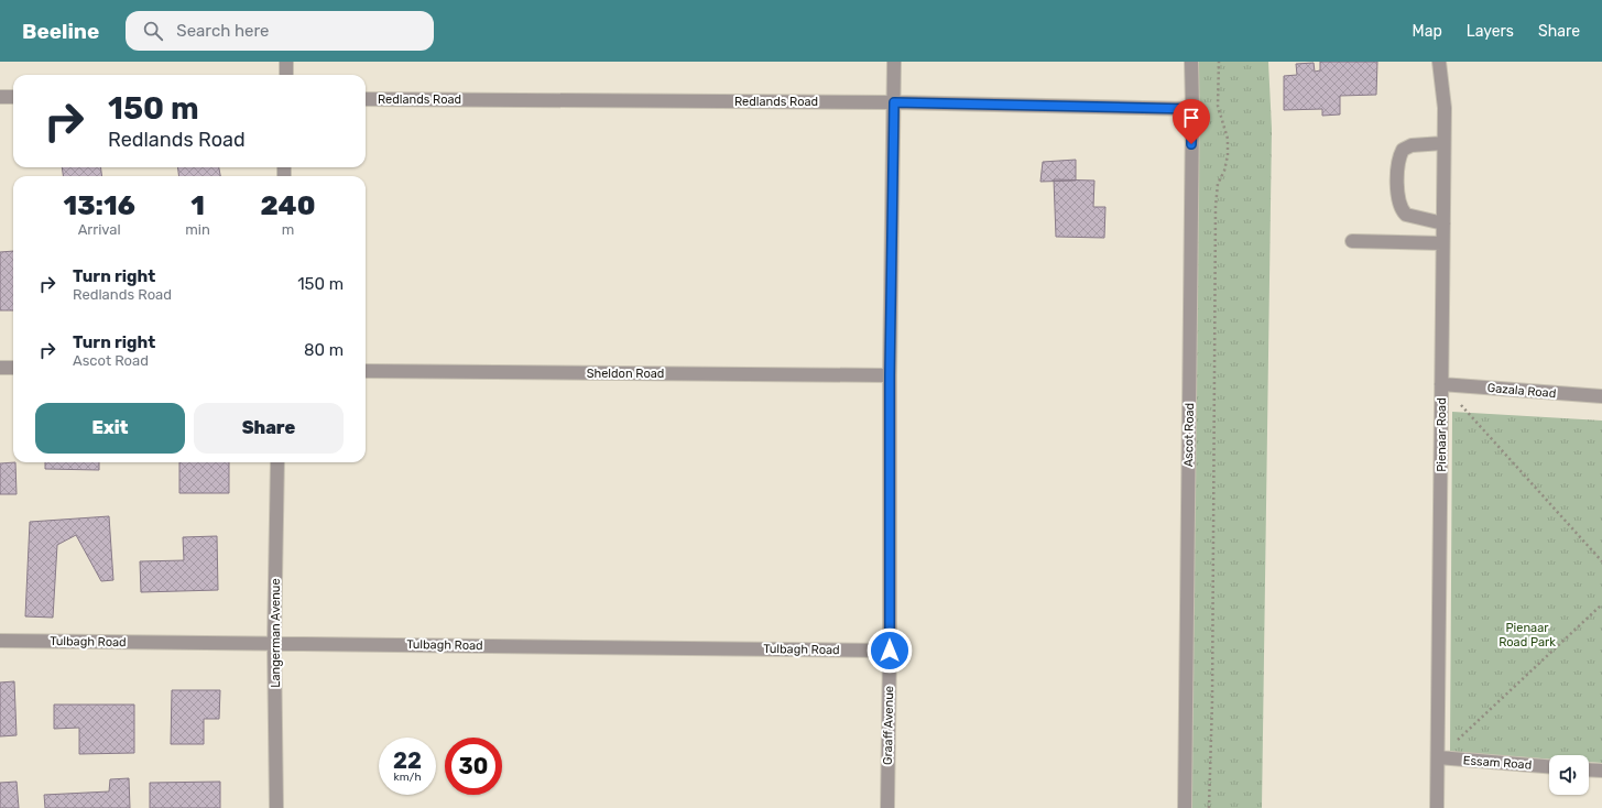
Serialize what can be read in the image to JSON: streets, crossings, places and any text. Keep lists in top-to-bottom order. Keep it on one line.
{"streets":{"street":["Redlands Road","Sheldon Road","Gazala Road","Ascot Road","Pienaar Road","Langerman Avenue","Tulbagh Road","Graaff Avenue","Essam Road"]},"crossings":[["Redlands Road","Ascot Road"],["Redlands Road","Graaff Avenue"],["Sheldon Road","Graaff Avenue"],["Gazala Road","Pienaar Road"],["Pienaar Road","Essam Road"],["Langerman Avenue","Tulbagh Road"],["Tulbagh Road","Graaff Avenue"]],"parks":["Pienaar Road Park"],"page":{"header":"Beeline","search":"Search here","nav":["Map","Layers","Share"],"turn":["150 m","Redlands Road"],"eta":["13:16","Arrival","1","min","240","m"],"list":[{"name":"Turn right","note":"Redlands Road","value":"150 m"},{"name":"Turn right","note":"Ascot Road","value":"80 m"}],"buttons":["Exit","Share"],"speed":"22 km/h","limit":"30"}}
